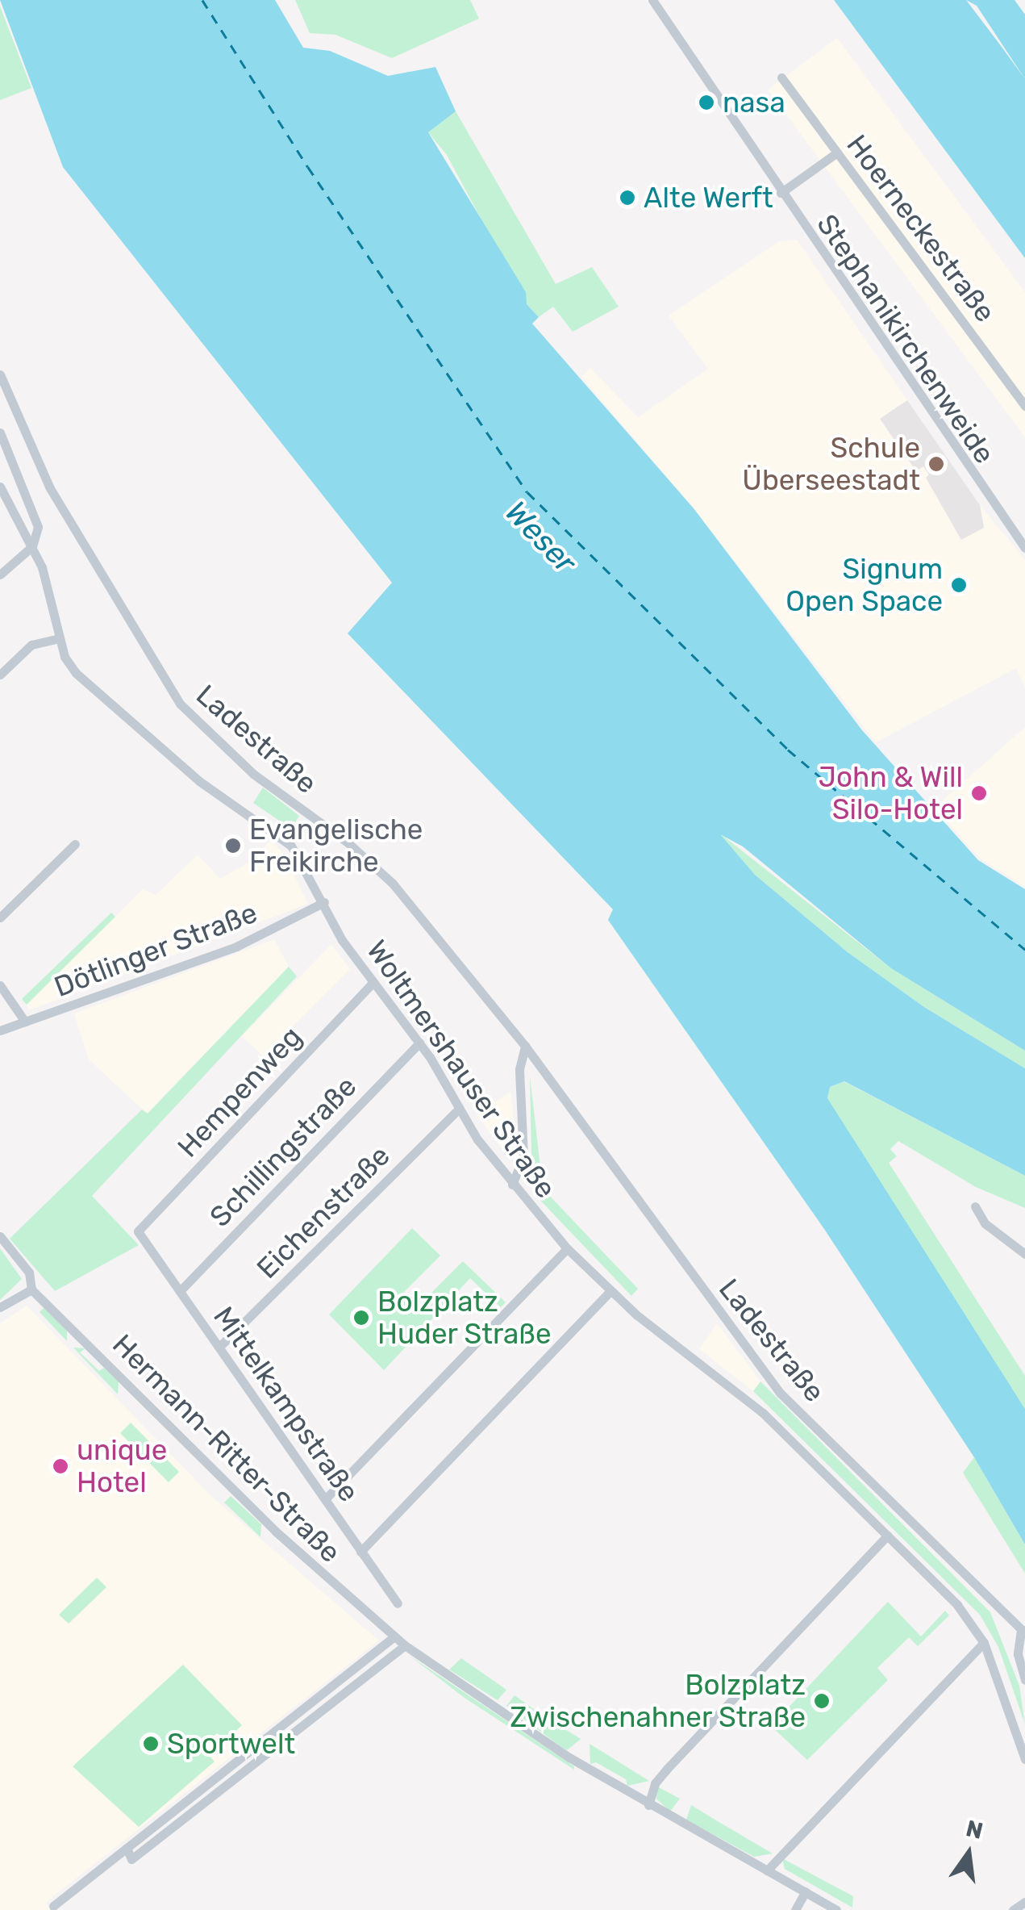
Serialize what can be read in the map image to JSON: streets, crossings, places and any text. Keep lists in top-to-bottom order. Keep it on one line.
{"streets":{"street":["Hoerneckestraße","Stephanikirchenweide","Ladestraße","Dötlinger Straße","Woltmershauser Straße","Hempenweg","Schillingstraße","Eichenstraße","Mittelkampstraße","Hermann-Ritter-Straße"]},"crossings":[["Dötlinger Straße","Woltmershauser Straße"],["Woltmershauser Straße","Hempenweg"],["Woltmershauser Straße","Schillingstraße"],["Woltmershauser Straße","Eichenstraße"],["Hempenweg","Mittelkampstraße"],["Schillingstraße","Mittelkampstraße"],["Eichenstraße","Mittelkampstraße"]],"water":["Weser"],"places":["nasa","Alte Werft","Schule Überseestadt","Signum Open Space","John & Will Silo-Hotel","Evangelische Freikirche","Bolzplatz Huder Straße","unique Hotel","Bolzplatz Zwischenahner Straße","Sportwelt"],"north":"top"}
